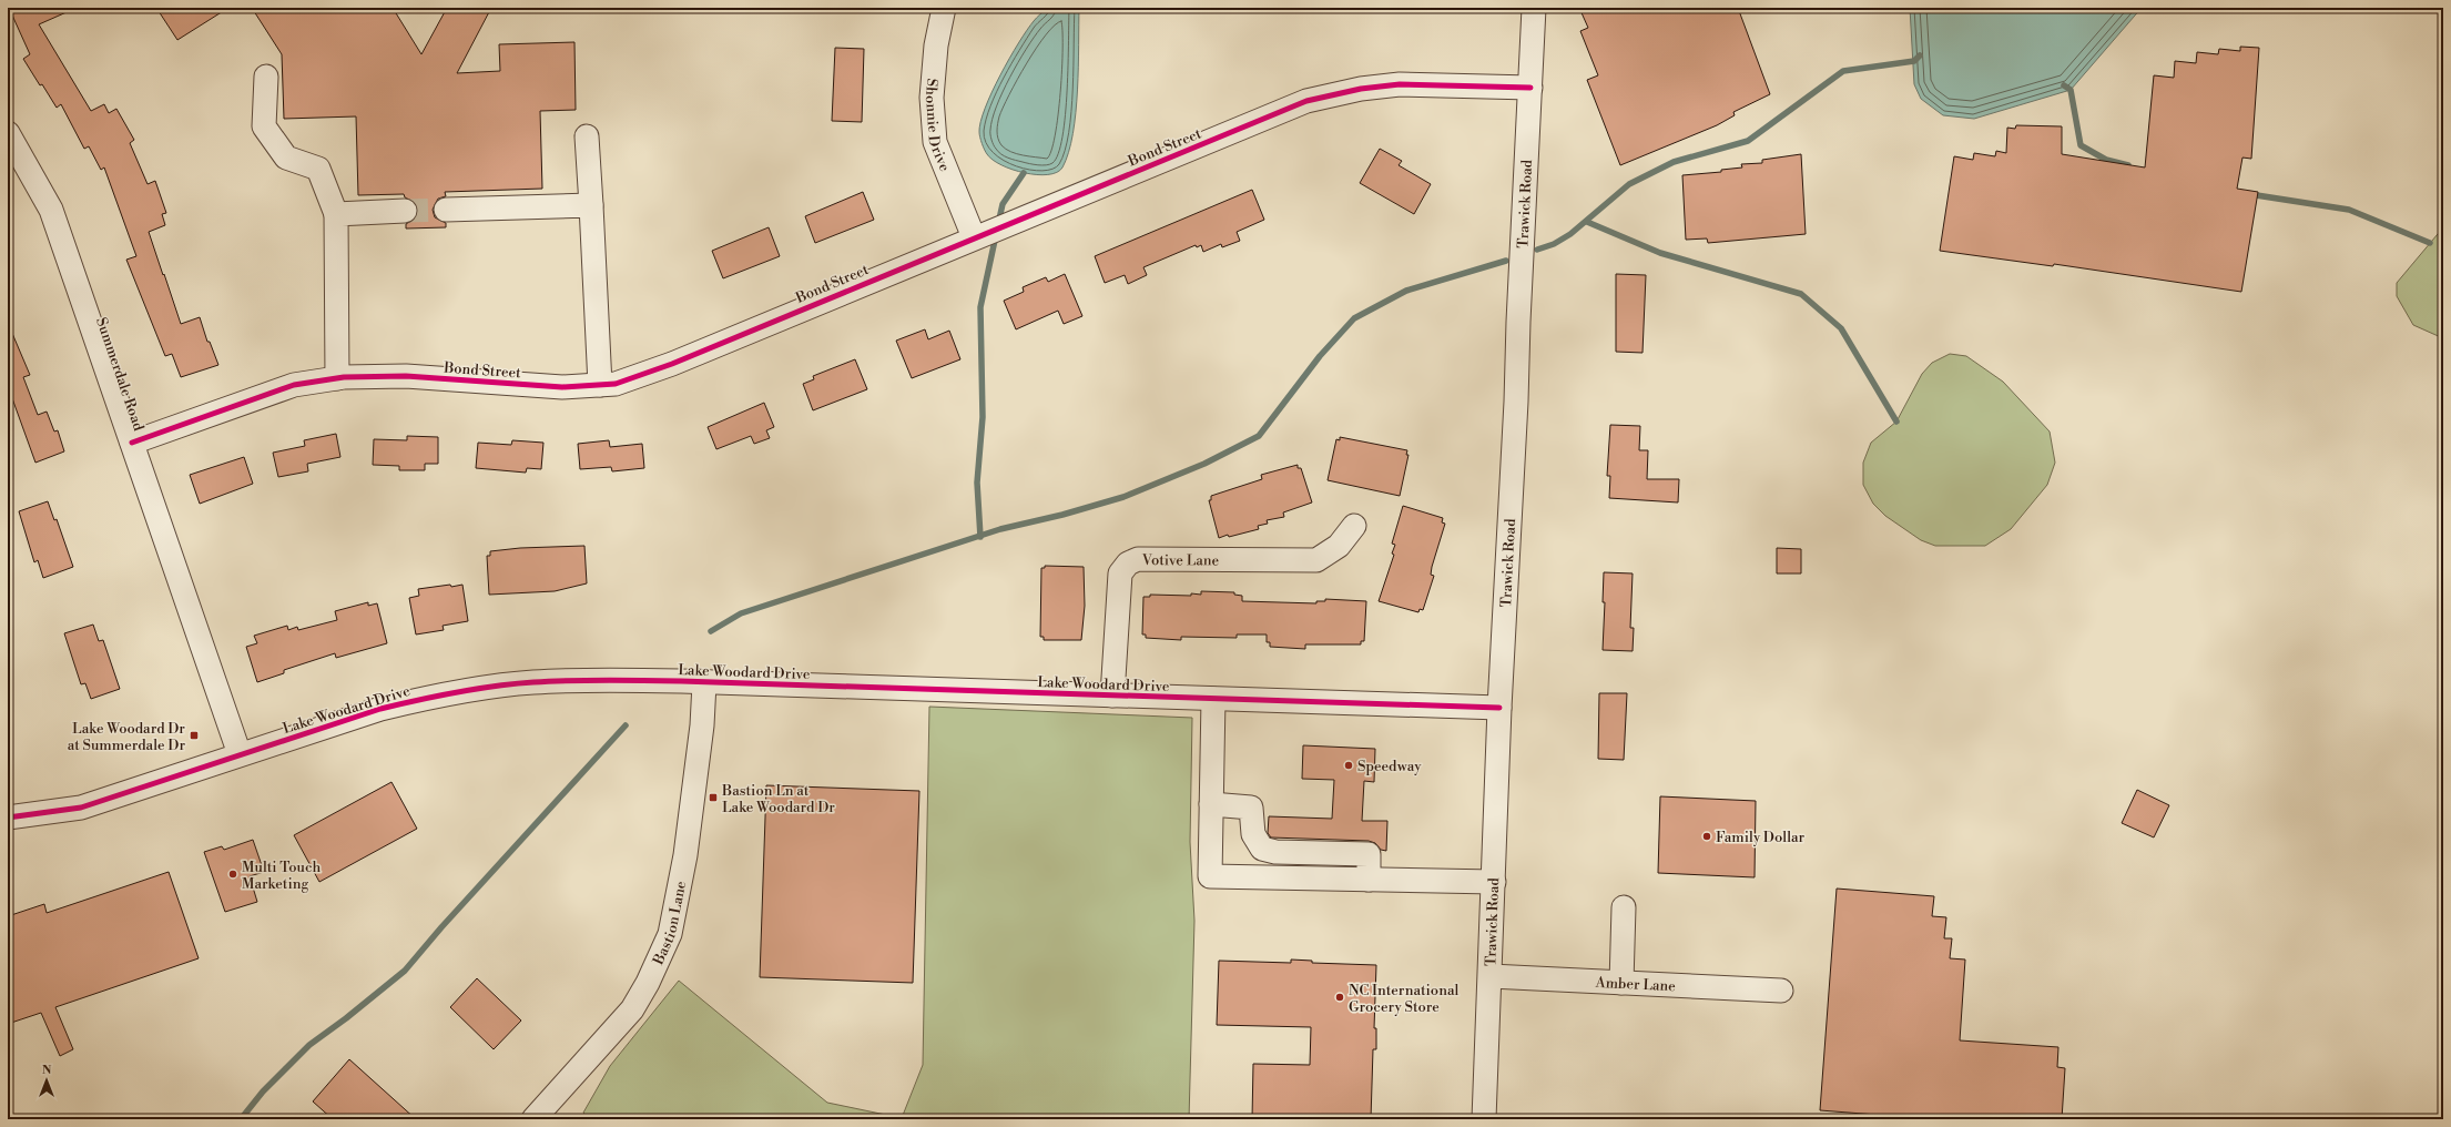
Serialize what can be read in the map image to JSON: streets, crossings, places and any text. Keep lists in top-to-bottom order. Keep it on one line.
{"streets":{"street":["Shonnie Drive","Bond Street","Trawick Road","Summerdale Road","Votive Lane","Lake Woodard Drive","Bastion Lane","Amber Lane"]},"crossings":[["Shonnie Drive","Bond Street"],["Bond Street","Trawick Road"],["Bond Street","Summerdale Road"],["Trawick Road","Lake Woodard Drive"],["Trawick Road","Amber Lane"],["Summerdale Road","Lake Woodard Drive"],["Votive Lane","Lake Woodard Drive"],["Lake Woodard Drive","Bastion Lane"]],"places":{"transit":["Lake Woodard Dr at Summerdale Dr","Bastion Ln at Lake Woodard Dr"],"other":["Speedway","Family Dollar","Multi Touch Marketing","NC International Grocery Store"]},"north":"top"}
